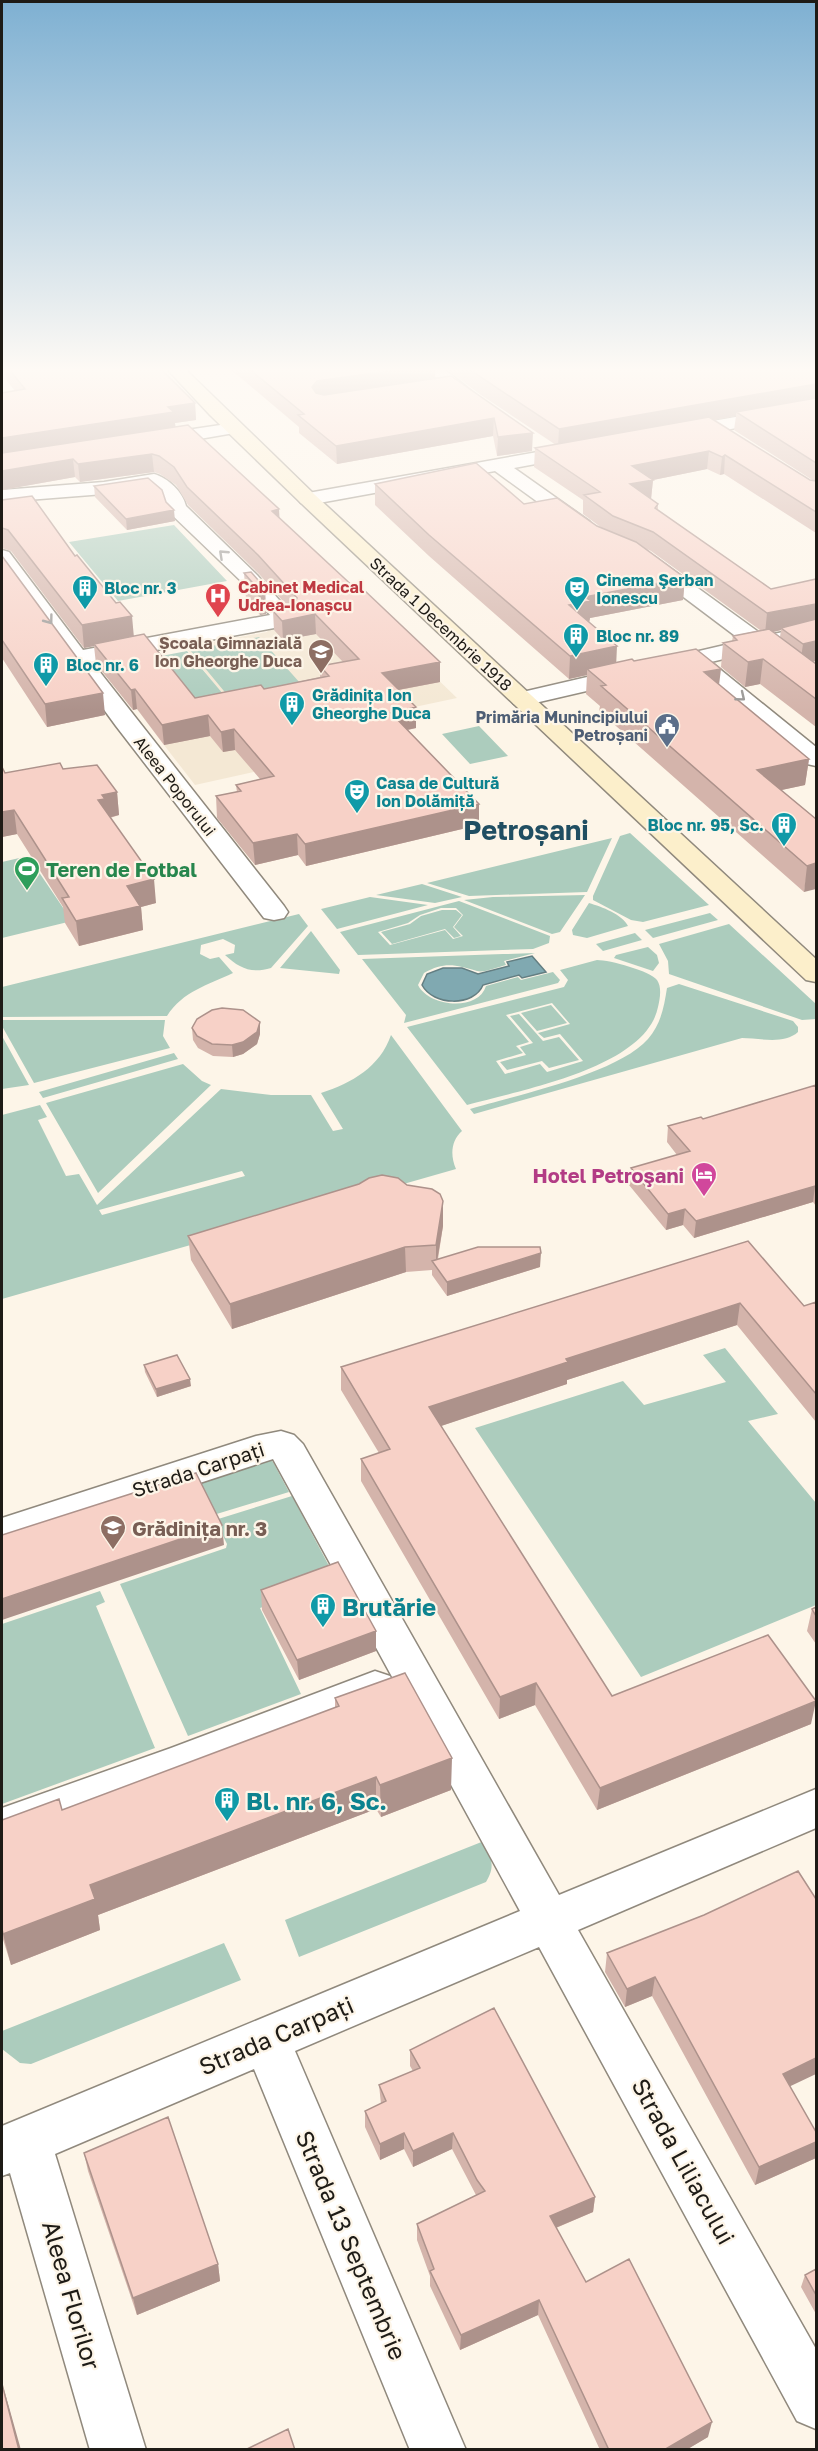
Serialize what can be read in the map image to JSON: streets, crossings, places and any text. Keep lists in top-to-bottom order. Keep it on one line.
{"streets":{"main road":["Strada 1 Decembrie 1918"],"street":["Aleea Poporului","Strada Carpați","Strada Liliacului","Strada 13 Septembrie","Aleea Florilor"]},"crossings":[["Strada Carpați","Strada Liliacului"],["Strada Carpați","Strada 13 Septembrie"],["Strada Carpați","Aleea Florilor"]],"districts":["Petroșani"],"places":{"building":["Bloc nr. 3","Bloc nr. 89","Bloc nr. 6","Grădinița Ion Gheorghe Duca","Bloc nr. 95, Sc.","Brutărie","Bl. nr. 6, Sc."],"theatre":["Cinema Şerban Ionescu","Casa de Cultură Ion Dolămiță"],"hospital":["Cabinet Medical Udrea-Ionașcu"],"school or university":["Școala Gimnazială Ion Gheorghe Duca","Grădinița nr. 3"],"public building":["Primăria Munincipiului Petroșani"],"sports":["Teren de Fotbal"],"hotel":["Hotel Petroşani"]}}
